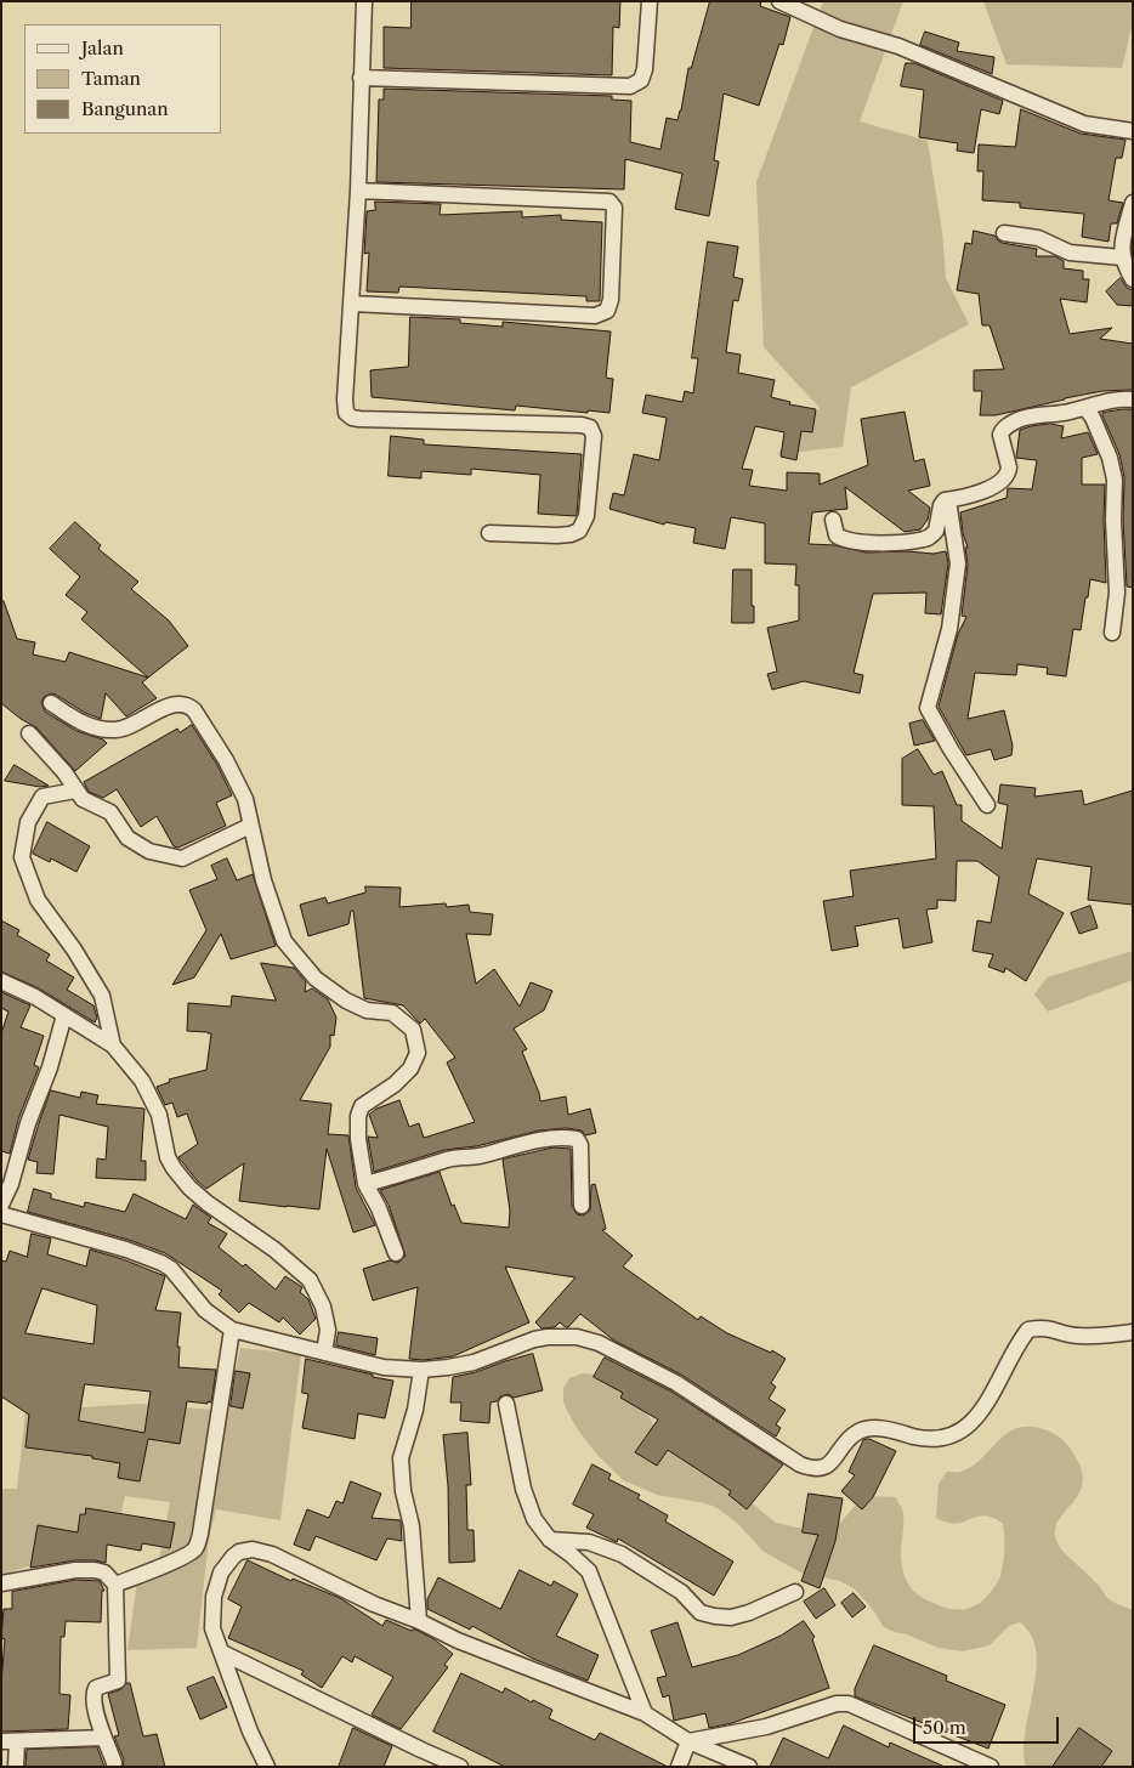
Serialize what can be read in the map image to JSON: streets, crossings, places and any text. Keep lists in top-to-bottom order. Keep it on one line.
{"legend":["Jalan","Taman","Bangunan"],"scale_bar":"50 m"}
